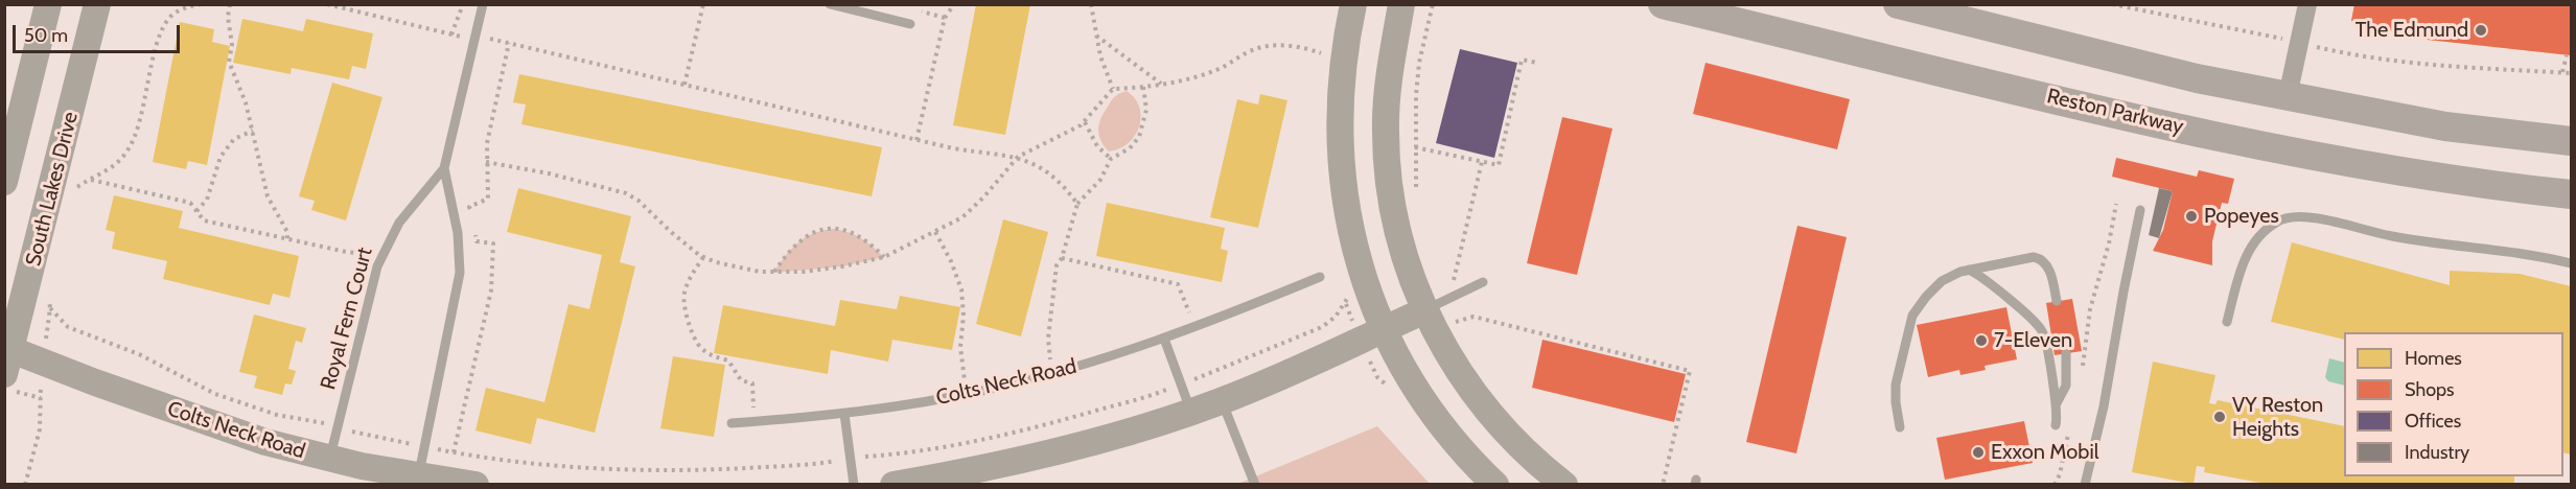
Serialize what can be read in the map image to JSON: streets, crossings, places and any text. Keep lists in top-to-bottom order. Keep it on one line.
{"streets":{"main road":["Reston Parkway","South Lakes Drive","Colts Neck Road"],"lane":["Royal Fern Court"]},"crossings":[["South Lakes Drive","Colts Neck Road"],["Royal Fern Court","Colts Neck Road"]],"places":["The Edmund","Popeyes","7-Eleven","VY Reston Heights","Exxon Mobil"],"legend":["Homes","Shops","Offices","Industry"],"scale_bar":"50 m"}
